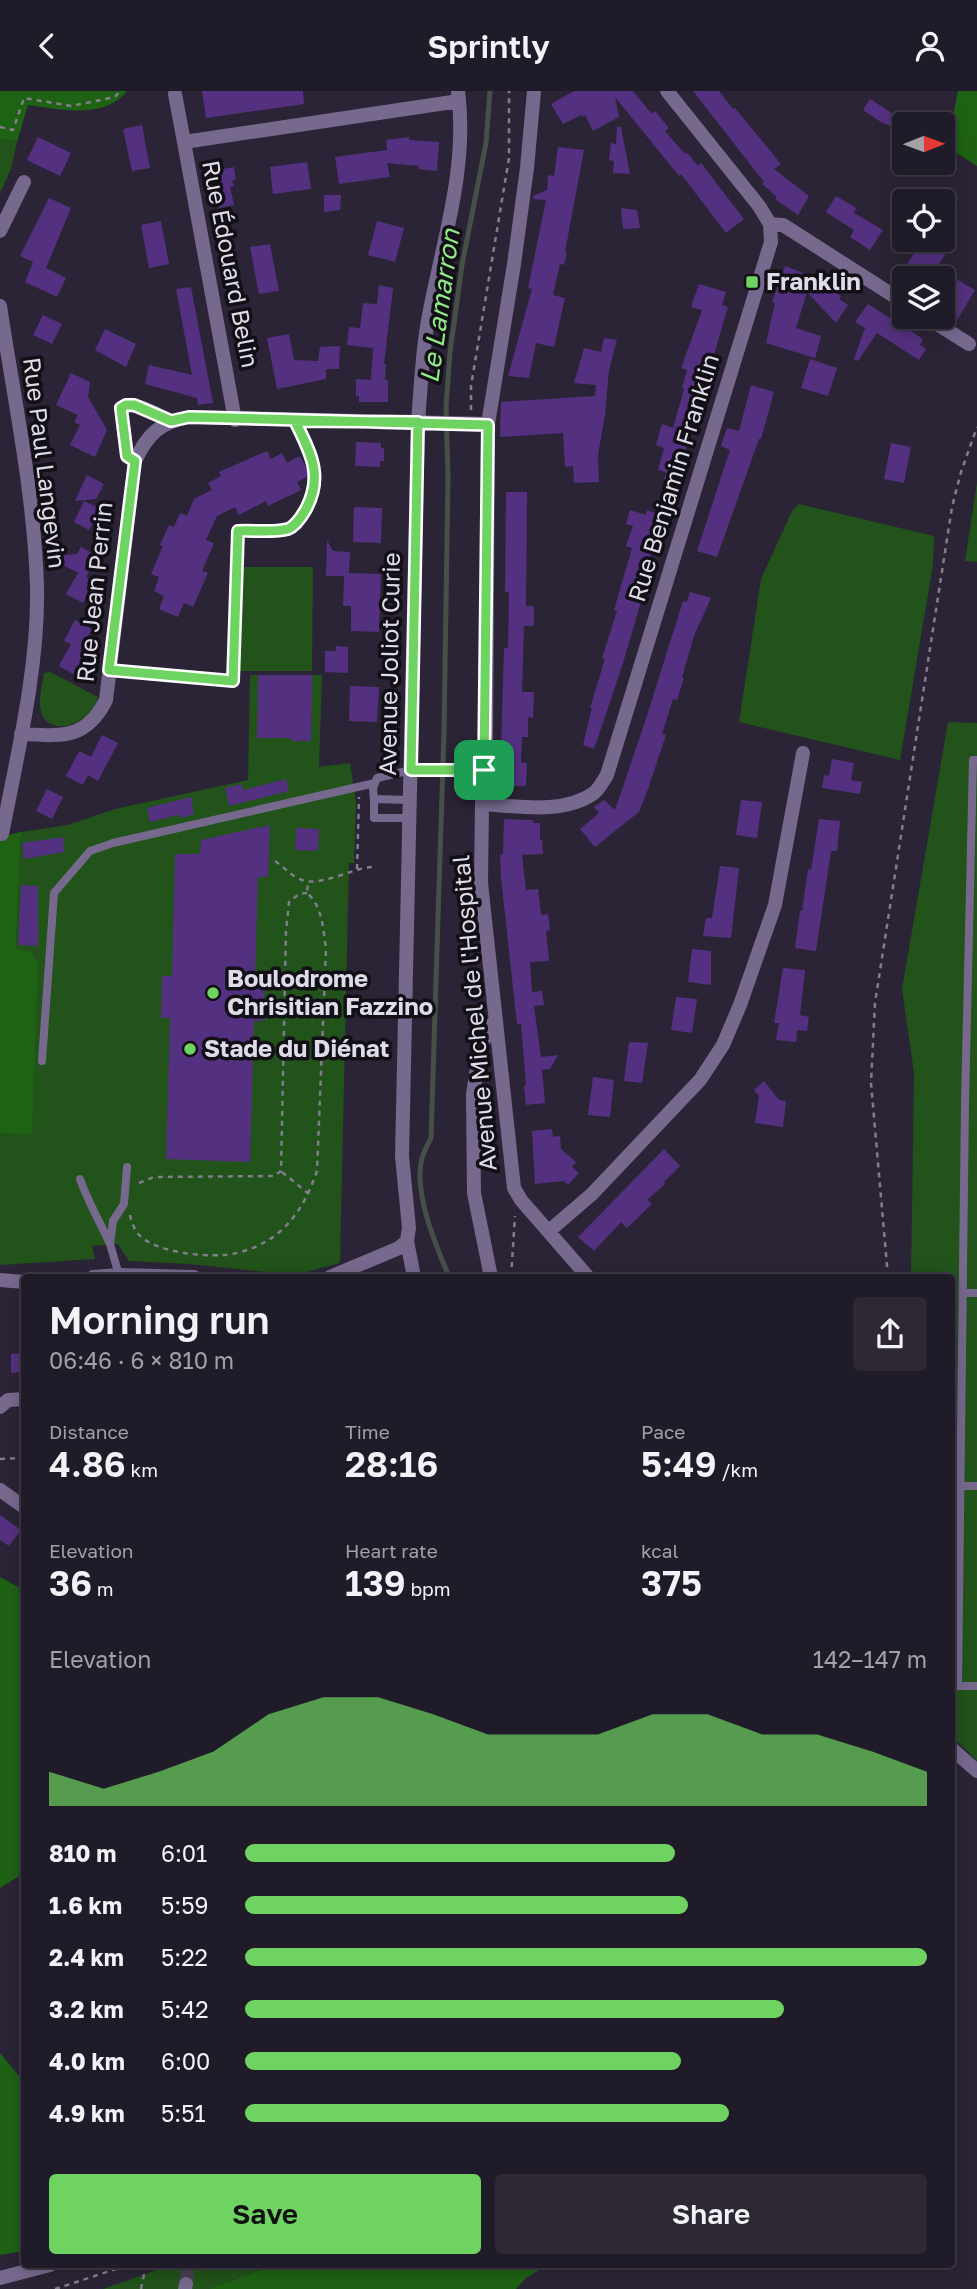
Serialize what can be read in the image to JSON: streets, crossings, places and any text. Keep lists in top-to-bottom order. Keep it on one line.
{"streets":{"street":["Rue Édouard Belin","Rue Paul Langevin","Rue Benjamin Franklin","Rue Jean Perrin","Avenue Joliot Curie","Avenue Michel de l'Hospital"]},"crossings":[["Rue Édouard Belin","Avenue Joliot Curie"],["Rue Paul Langevin","Rue Jean Perrin"],["Rue Benjamin Franklin","Avenue Michel de l'Hospital"]],"water":["Le Lamarron"],"places":{"transit":["Franklin"],"other":["Boulodrome Chrisitian Fazzino","Stade du Diénat"]},"north":"right","page":{"header":"Sprintly","heading":["Morning run","06:46 · 6 × 810 m"],"stats":[["Distance","4.86 km"],["Time","28:16"],["Pace","5:49 /km"],["Elevation","36 m"],["Heart rate","139 bpm"],["kcal","375"]],"chart":["Elevation","142–147 m"],"list":[{"name":"810 m","note":"6:01"},{"name":"1.6 km","note":"5:59"},{"name":"2.4 km","note":"5:22"},{"name":"3.2 km","note":"5:42"},{"name":"4.0 km","note":"6:00"},{"name":"4.9 km","note":"5:51"}],"buttons":["Save","Share"]}}
